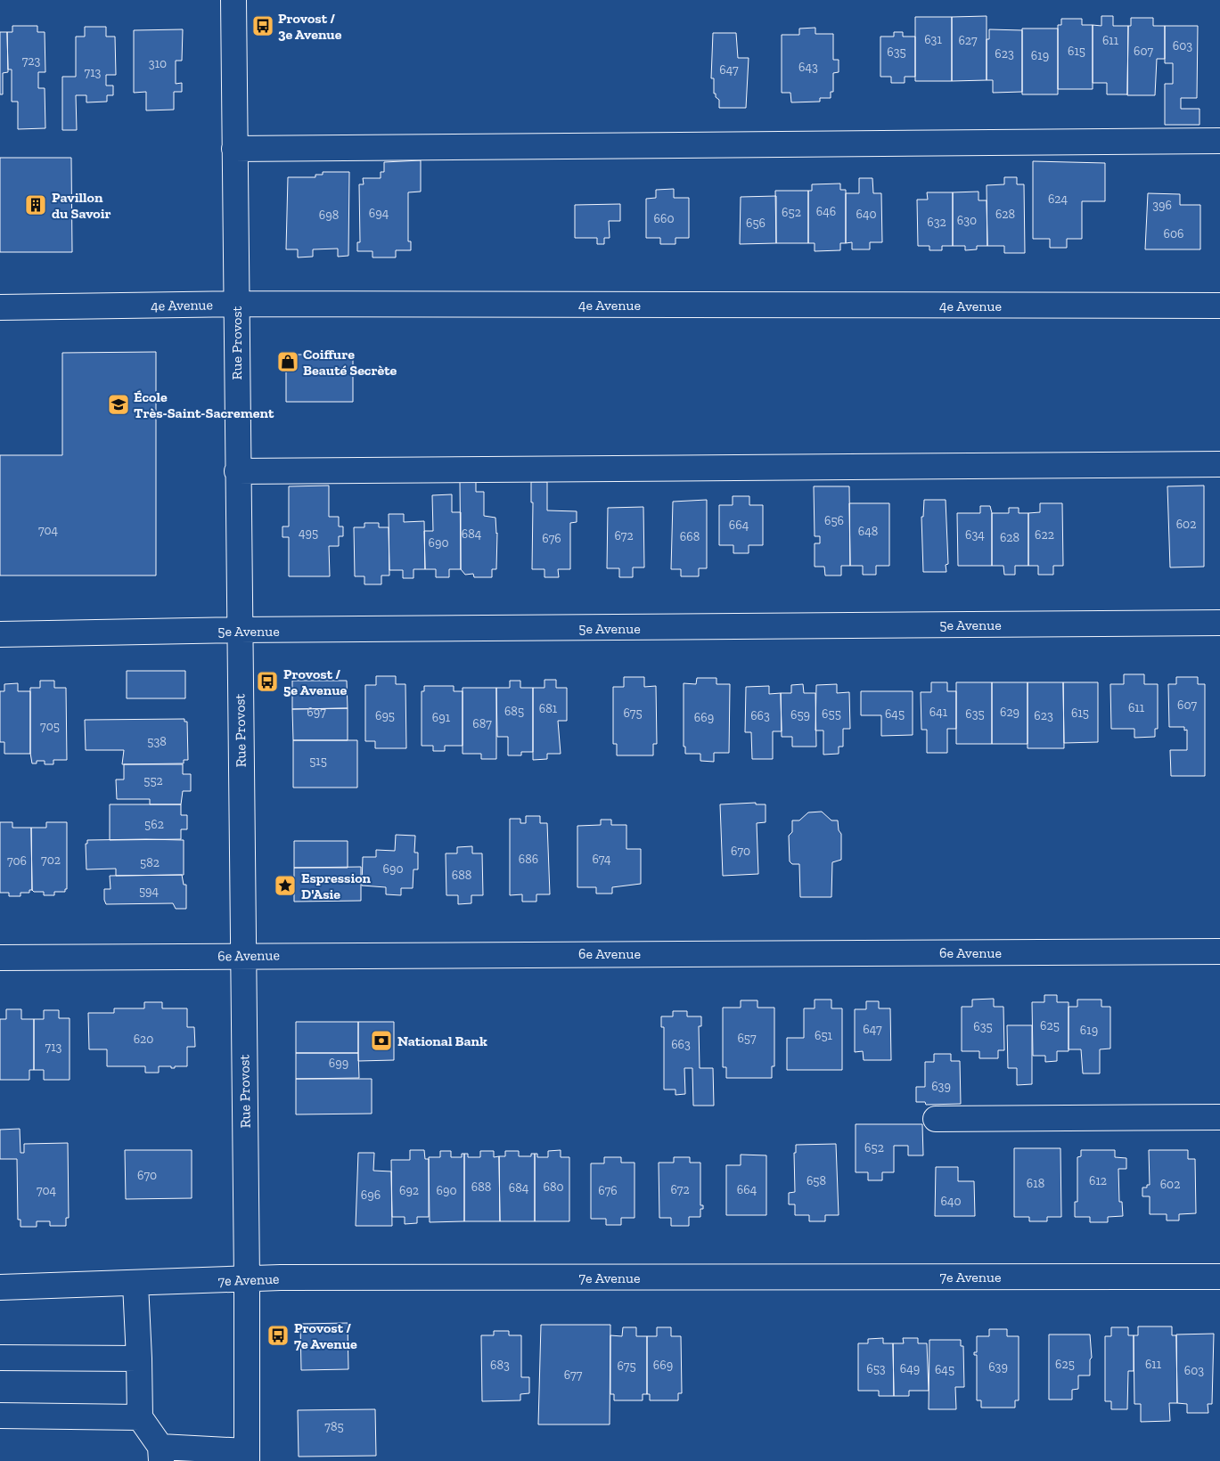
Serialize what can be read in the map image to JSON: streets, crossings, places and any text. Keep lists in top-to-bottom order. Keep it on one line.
{"streets":{"street":["4e Avenue","Rue Provost","5e Avenue","6e Avenue","7e Avenue"]},"crossings":[["4e Avenue","Rue Provost"],["Rue Provost","5e Avenue"],["Rue Provost","6e Avenue"],["Rue Provost","7e Avenue"]],"places":{"bus stop":["Provost / 3e Avenue","Provost / 5e Avenue","Provost / 7e Avenue"],"building":["Pavillon du Savoir"],"shop":["Coiffure Beauté Secrète"],"school or university":["École Très-Saint-Sacrement"],"place":["Espression D'Asie"],"bank":["National Bank"]},"house_numbers":["631","627","611","603","615","607","635","623","619","723","310","643","647","713","624","396","646","652","694","640","628","698","660","630","632","656","606","656","602","664","704","648","495","684","634","622","672","668","628","676","690","607","611","681","685","697","641","629","675","615","655","645","635","659","695","663","623","691","669","687","705","538","515","552","562","670","686","674","702","706","582","690","688","594","625","635","647","619","651","657","620","663","713","699","639","652","670","658","612","618","602","688","680","684","672","664","704","692","690","676","696","640","625","611","683","669","675","639","653","649","645","603","677","785"]}
